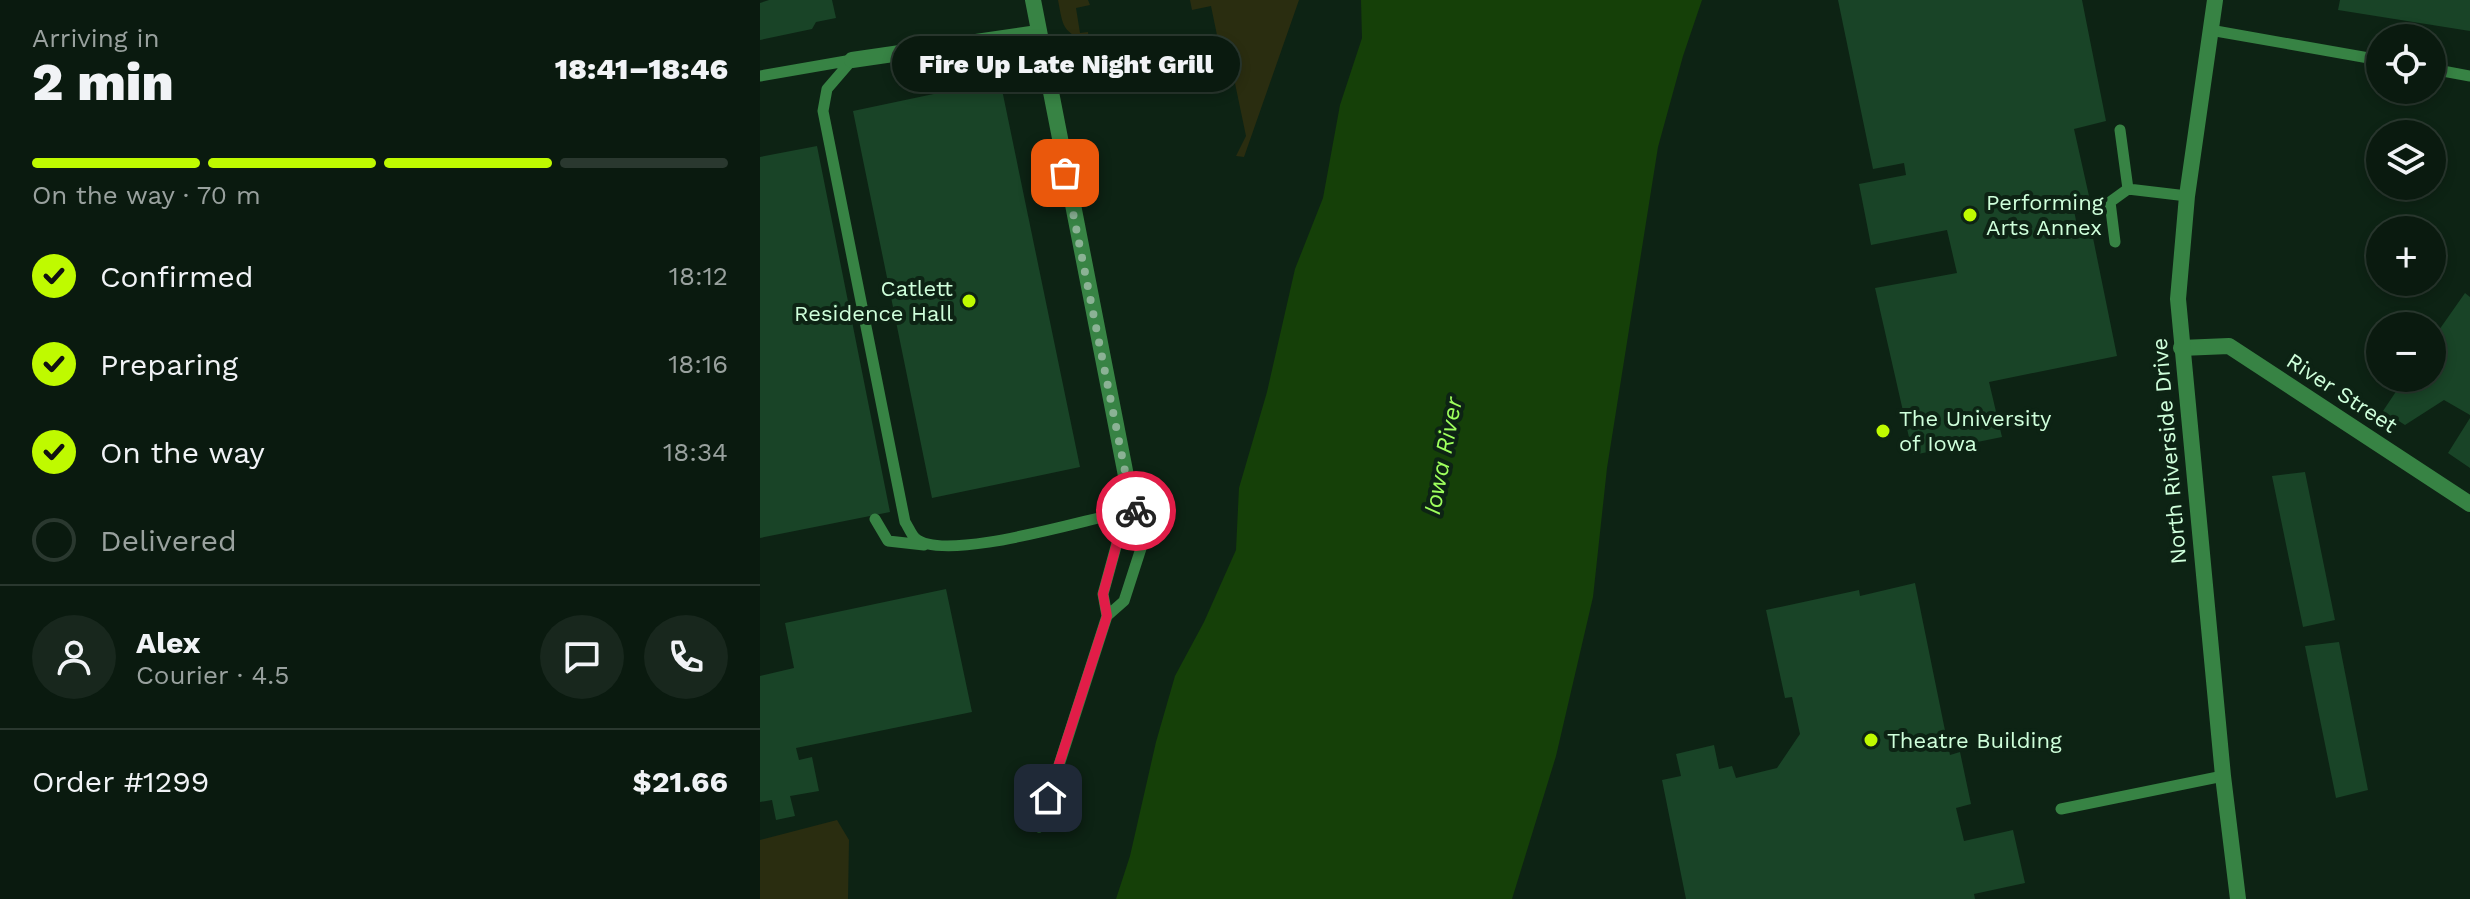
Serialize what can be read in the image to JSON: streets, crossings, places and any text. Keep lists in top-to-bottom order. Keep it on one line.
{"streets":{"street":["River Street","North Riverside Drive"]},"crossings":[["River Street","North Riverside Drive"]],"water":["Iowa River"],"places":["Fire Up Late Night Grill","Performing Arts Annex","Catlett Residence Hall","The University of Iowa","Theatre Building"],"page":{"heading":["2 min","Arriving in","18:41–18:46"],"panel":["Alex","Courier · 4.5","Order #1299","$21.66"],"map_buttons":["+","−"],"bubble":"Fire Up Late Night Grill","bar":"On the way · 70 m","list":[["Confirmed","18:12"],["Preparing","18:16"],["On the way","18:34"],"Delivered"]}}
